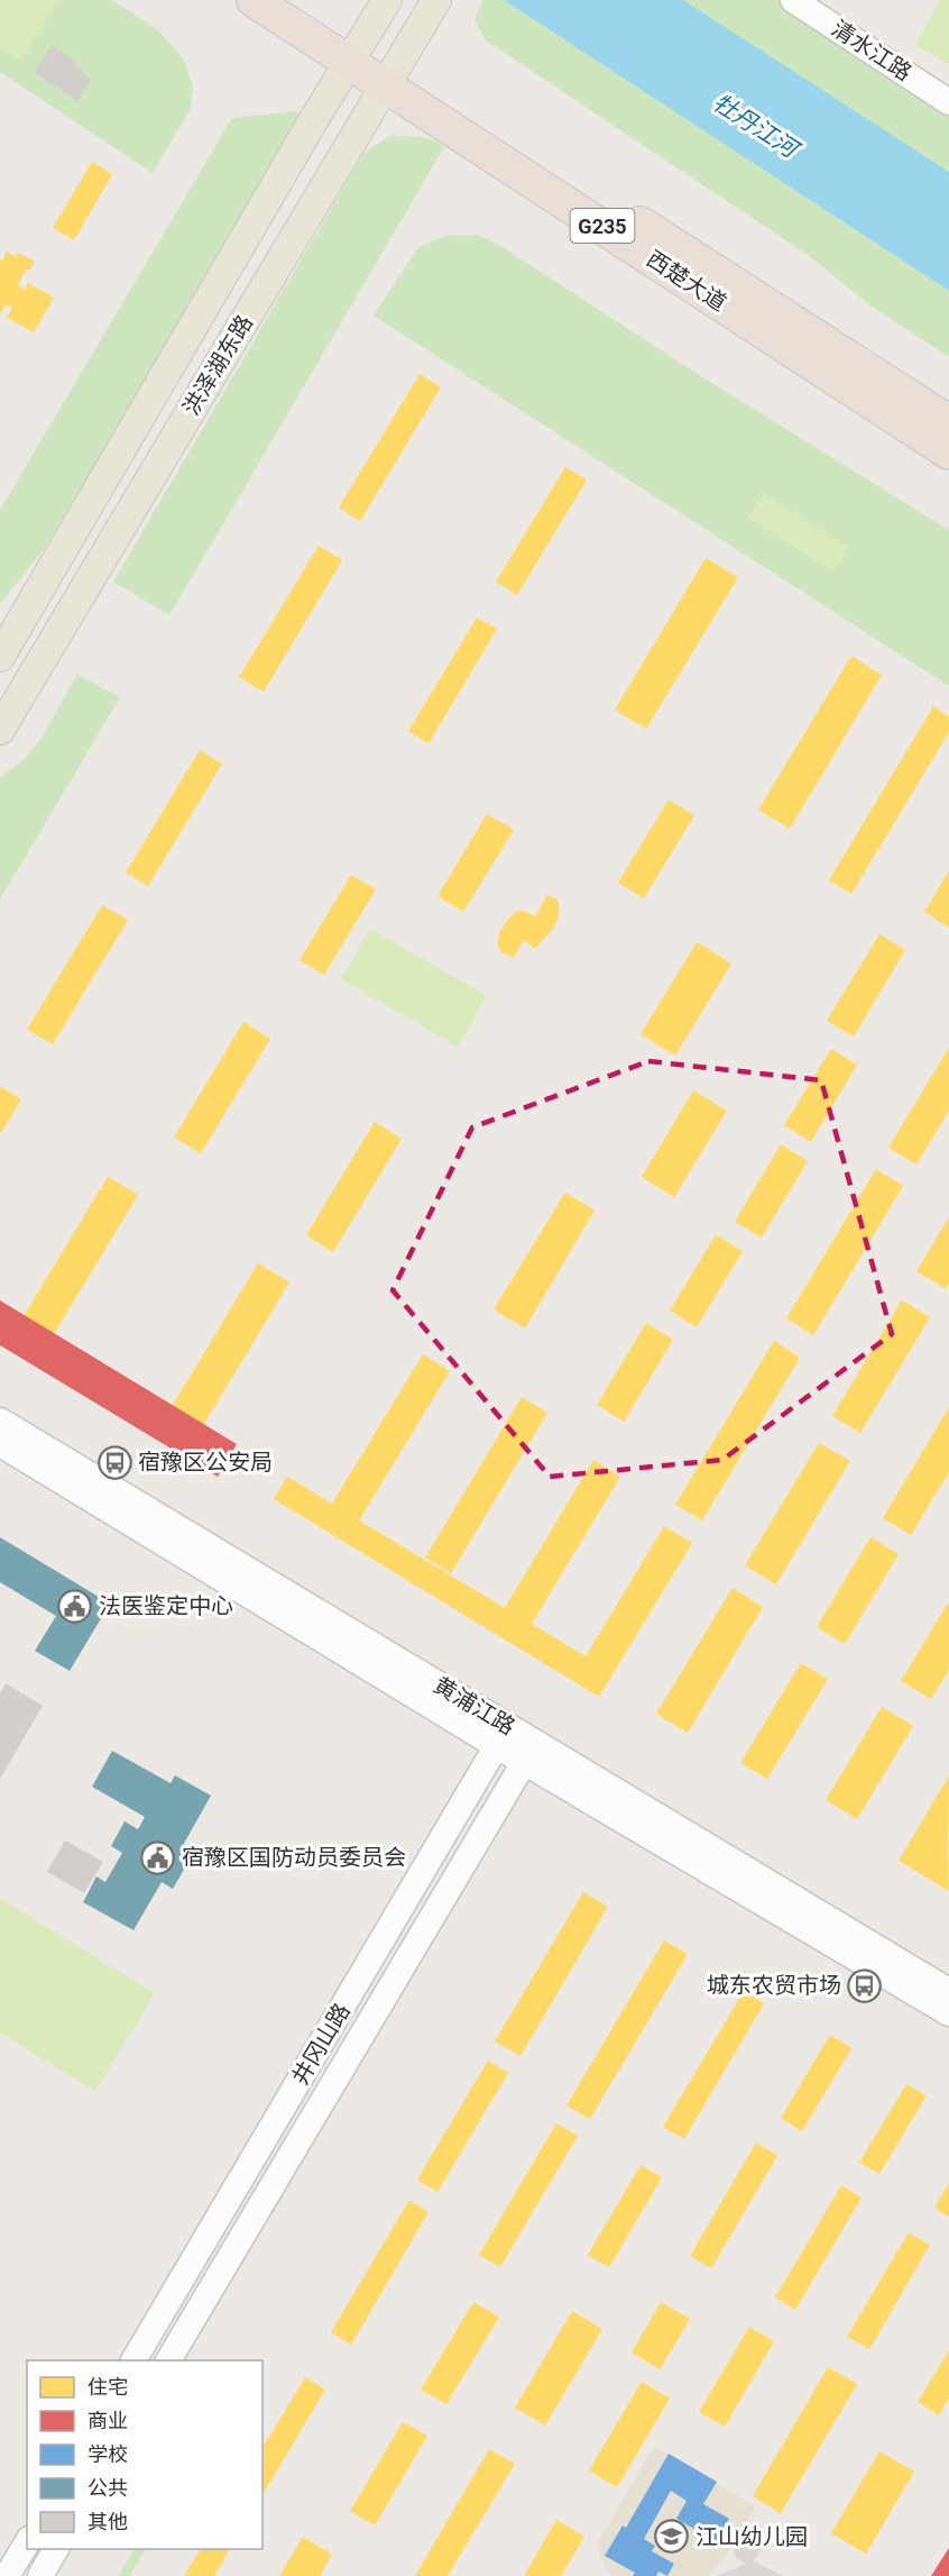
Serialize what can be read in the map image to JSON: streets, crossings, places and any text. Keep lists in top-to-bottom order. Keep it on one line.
{"streets":{"highway":["G235","西楚大道"],"main road":["洪泽湖东路"],"street":["清水江路","黄浦江路","井冈山路"]},"crossings":[["西楚大道","洪泽湖东路"],["黄浦江路","井冈山路"]],"water":["牡丹江河"],"places":{"bus stop":["宿豫区公安局","城东农贸市场"],"public building":["法医鉴定中心","宿豫区国防动员委员会"],"school or university":["江山幼儿园"]},"legend":["住宅","商业","学校","公共","其他"]}
